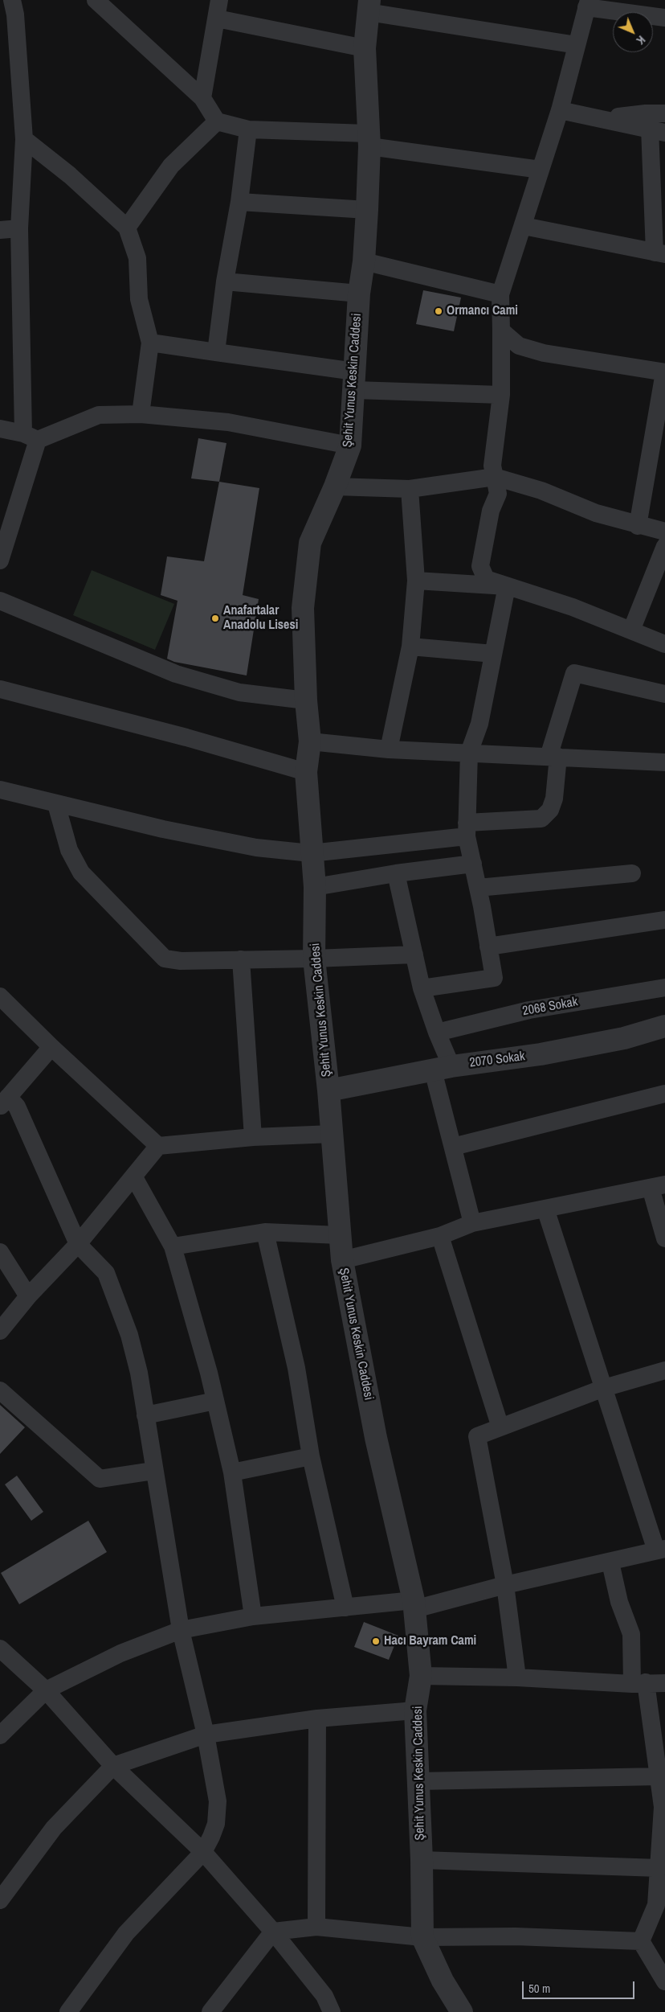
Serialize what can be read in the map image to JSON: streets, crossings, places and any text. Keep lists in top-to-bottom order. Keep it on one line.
{"streets":{"street":["Şehit Yunus Keskin Caddesi","2068 Sokak","2070 Sokak"]},"crossings":[["Şehit Yunus Keskin Caddesi","2070 Sokak"]],"places":["Ormancı Cami","Anafartalar Anadolu Lisesi","Hacı Bayram Cami"],"scale_bar":"50 m","north":"bottom right"}
